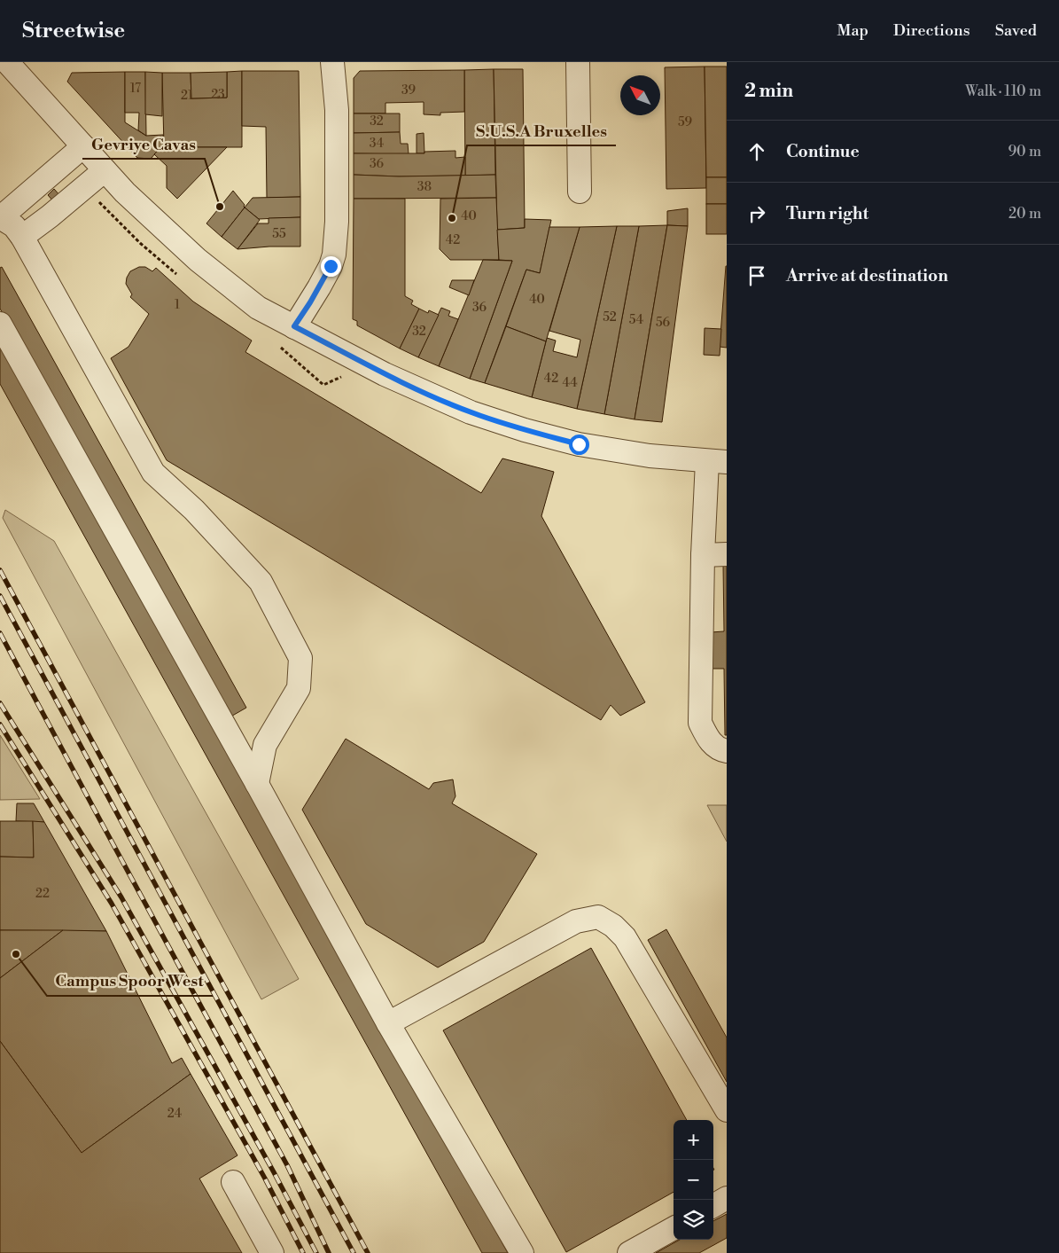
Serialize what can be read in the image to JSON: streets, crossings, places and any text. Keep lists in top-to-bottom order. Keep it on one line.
{"places":["Gevriye Cavas","S.U.S.A Bruxelles","Campus Spoor West"],"house_numbers":["17","39","23","21","32","59","34","36","38","40","55","42","40","1","36","52","54","56","32","42","44","22","24"],"north":"top left","page":{"header":"Streetwise","nav":["Map","Directions","Saved"],"heading":["2 min","Walk · 110 m"],"list":[["Continue","90 m"],["Turn right","20 m"],"Arrive at destination"],"map_buttons":["+","−"]}}
